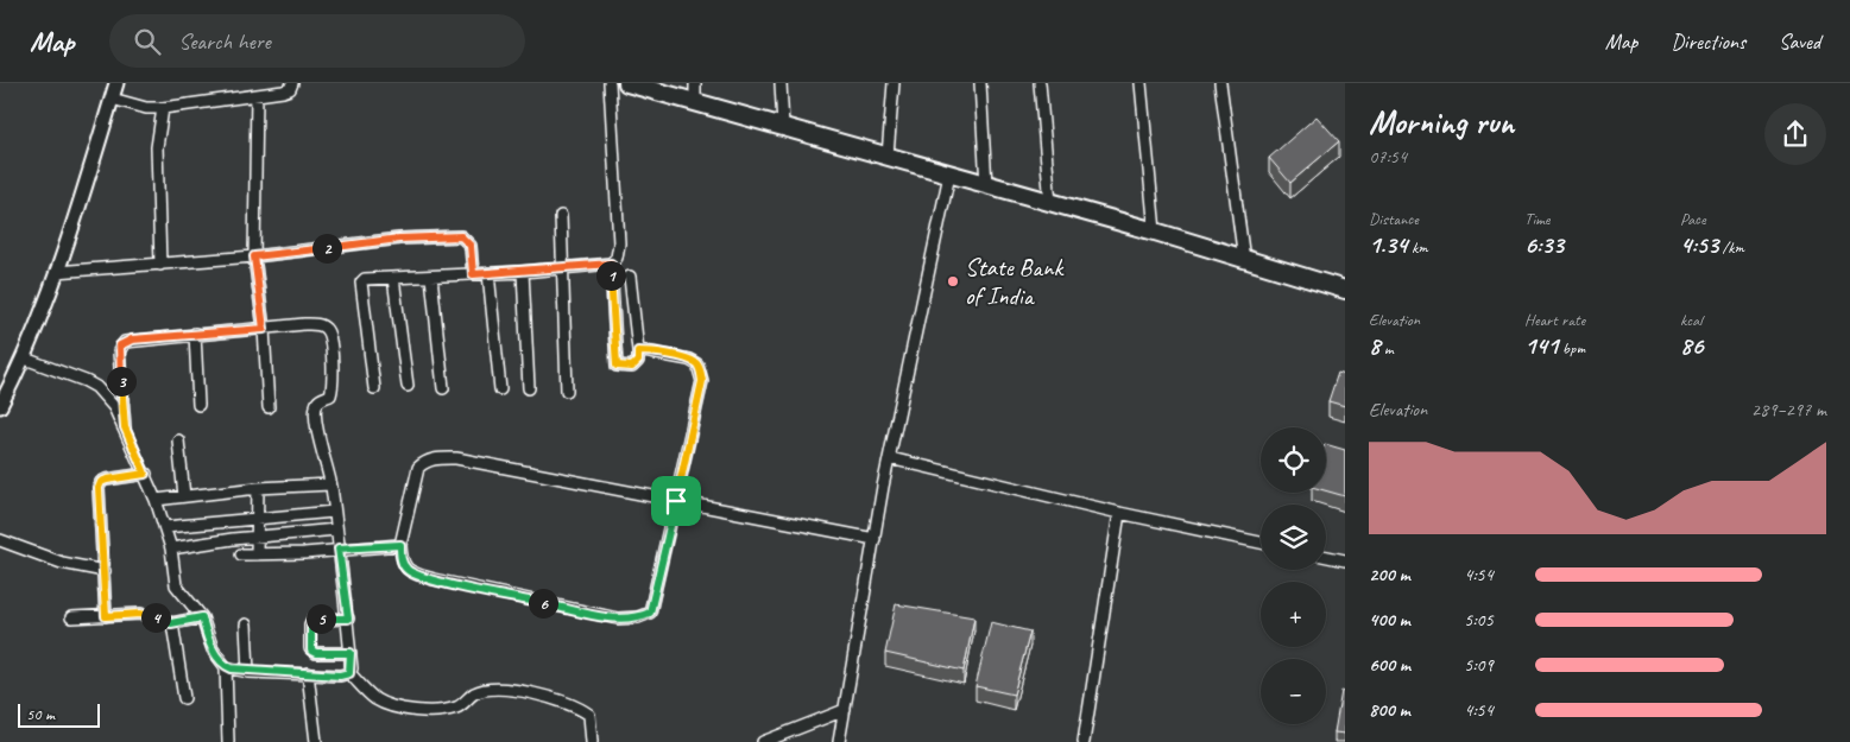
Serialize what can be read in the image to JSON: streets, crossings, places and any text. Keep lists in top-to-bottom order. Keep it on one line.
{"places":["State Bank of India"],"scale_bar":"50 m","page":{"header":"Map","search":"Search here","nav":["Map","Directions","Saved"],"heading":["Morning run","07:54"],"stats":[["Distance","1.34 km"],["Time","6:33"],["Pace","4:53 /km"],["Elevation","8 m"],["Heart rate","141 bpm"],["kcal","86"]],"pins":["2","1","3","6","4","5"],"chart":["Elevation","289–297 m"],"map_buttons":["+","−"],"list":[{"name":"200 m","note":"4:54"},{"name":"400 m","note":"5:05"},{"name":"600 m","note":"5:09"},{"name":"800 m","note":"4:54"}],"scale":"50 m"}}
